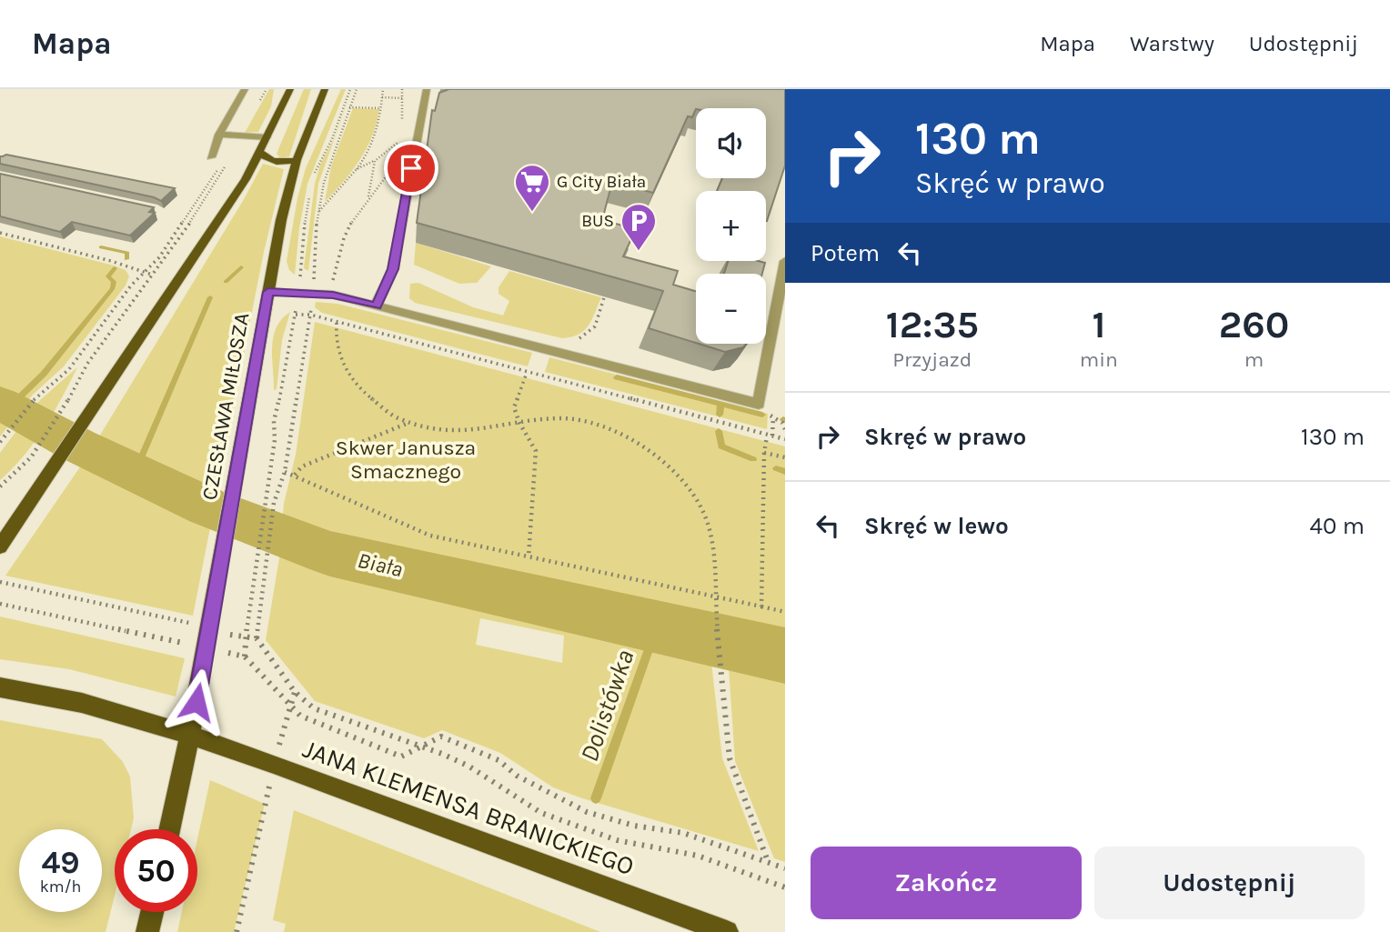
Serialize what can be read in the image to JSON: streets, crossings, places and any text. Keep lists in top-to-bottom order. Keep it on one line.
{"streets":{"main road":["CZESŁAWA MIŁOSZA","JANA KLEMENSA BRANICKIEGO"]},"crossings":[["CZESŁAWA MIŁOSZA","JANA KLEMENSA BRANICKIEGO"]],"water":["Biała","Dolistówka"],"parks":["Skwer Janusza Smacznego"],"places":{"supermarket":["G City Biała"],"parking":["BUS"]},"page":{"header":"Mapa","nav":["Mapa","Warstwy","Udostępnij"],"turn":["130 m","Skręć w prawo"],"map_buttons":["+","−"],"then":"Potem","eta":["12:35","Przyjazd","1","min","260","m"],"list":[{"name":"Skręć w prawo","value":"130 m"},{"name":"Skręć w lewo","value":"40 m"}],"speed":"49 km/h","limit":"50","buttons":["Zakończ","Udostępnij"]}}
